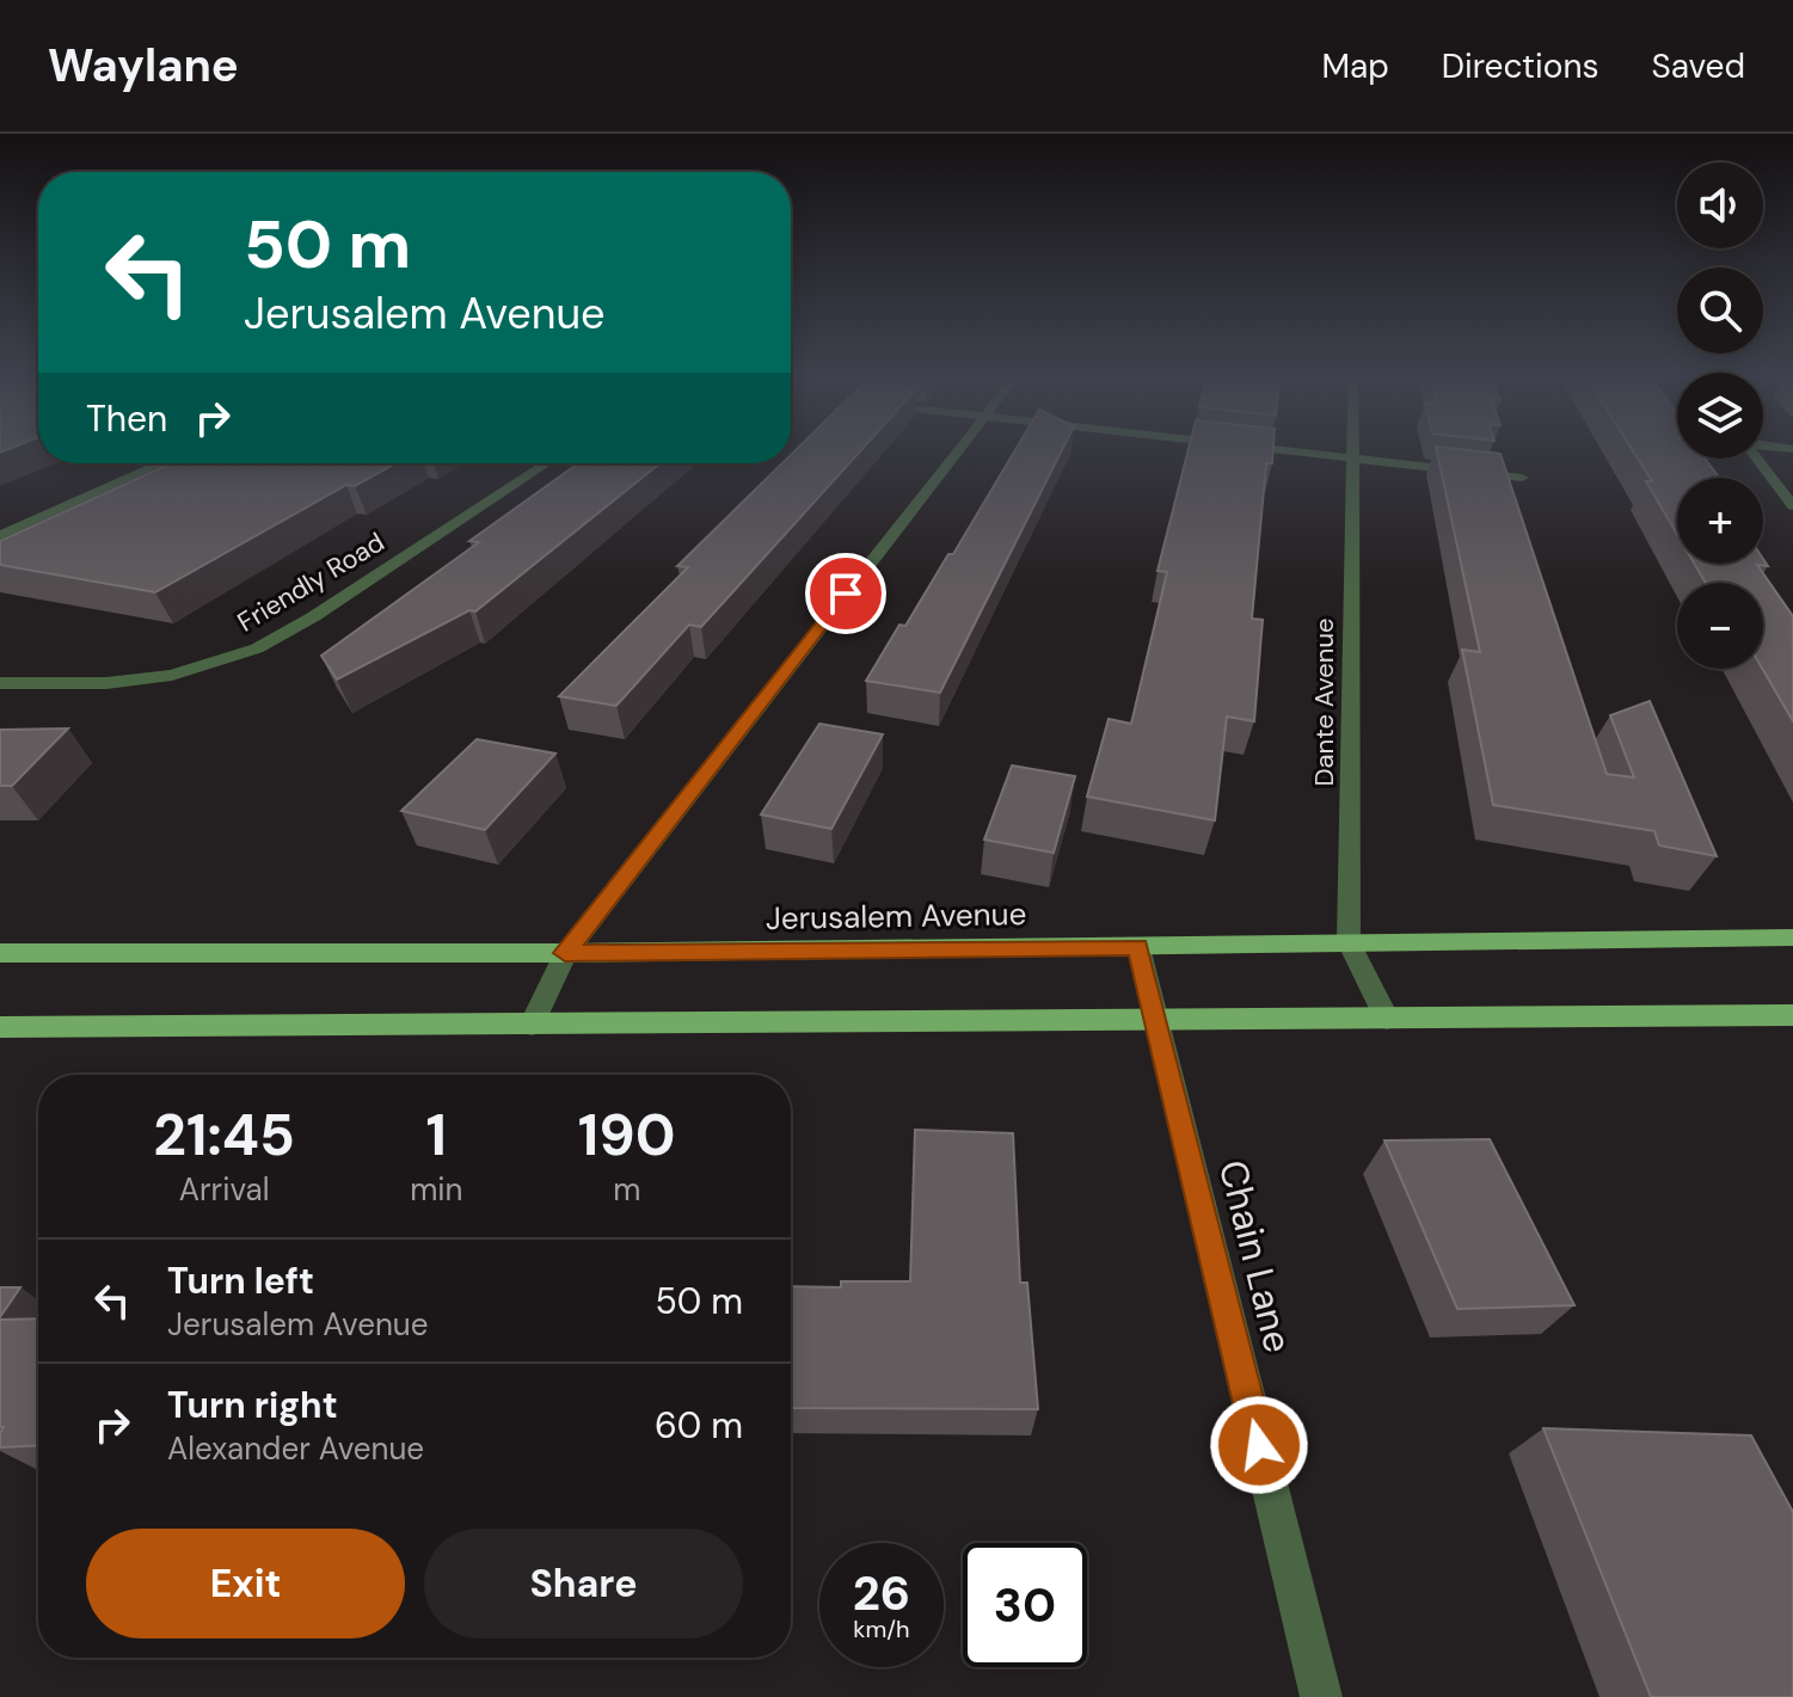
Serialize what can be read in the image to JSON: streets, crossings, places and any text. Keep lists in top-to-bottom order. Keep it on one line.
{"streets":{"main road":["Jerusalem Avenue"],"street":["Friendly Road","Dante Avenue","Chain Lane"]},"crossings":[["Dante Avenue","Jerusalem Avenue"],["Jerusalem Avenue","Chain Lane"]],"page":{"header":"Waylane","nav":["Map","Directions","Saved"],"map_buttons":["+","−"],"turn":["50 m","Jerusalem Avenue"],"then":"Then","eta":["21:45","Arrival","1","min","190","m"],"list":[{"name":"Turn left","note":"Jerusalem Avenue","value":"50 m"},{"name":"Turn right","note":"Alexander Avenue","value":"60 m"}],"buttons":["Exit","Share"],"speed":"26 km/h","limit":"30"}}
